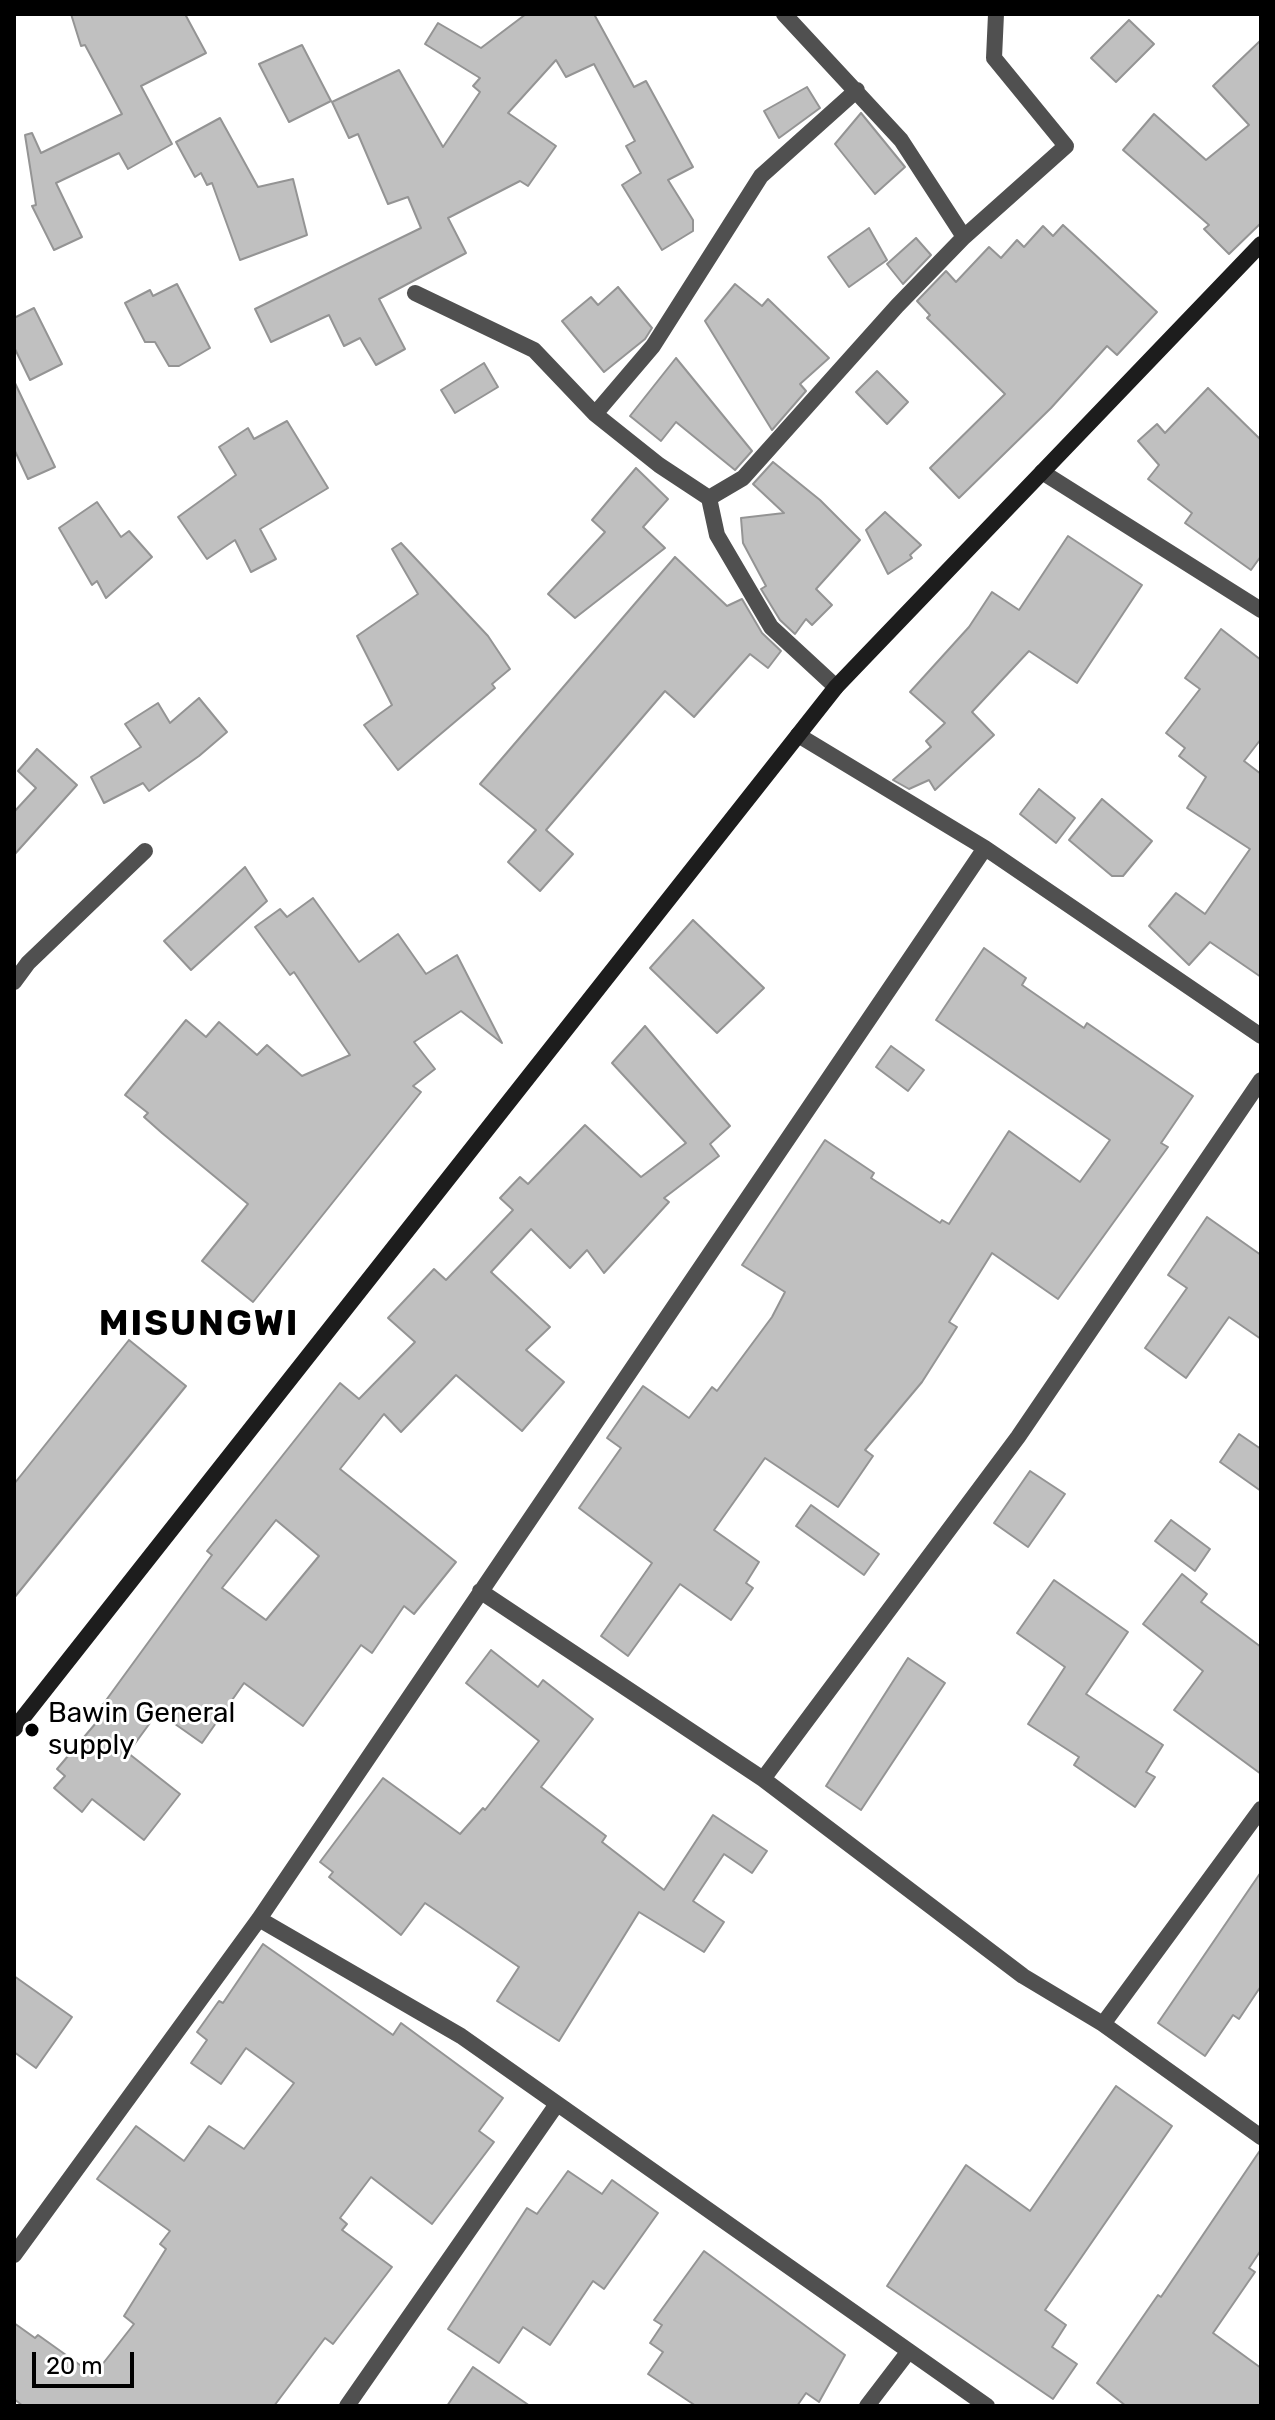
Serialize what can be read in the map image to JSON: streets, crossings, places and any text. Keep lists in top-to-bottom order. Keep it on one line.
{"districts":["MISUNGWI"],"places":["Bawin General supply"],"scale_bar":"20 m"}
